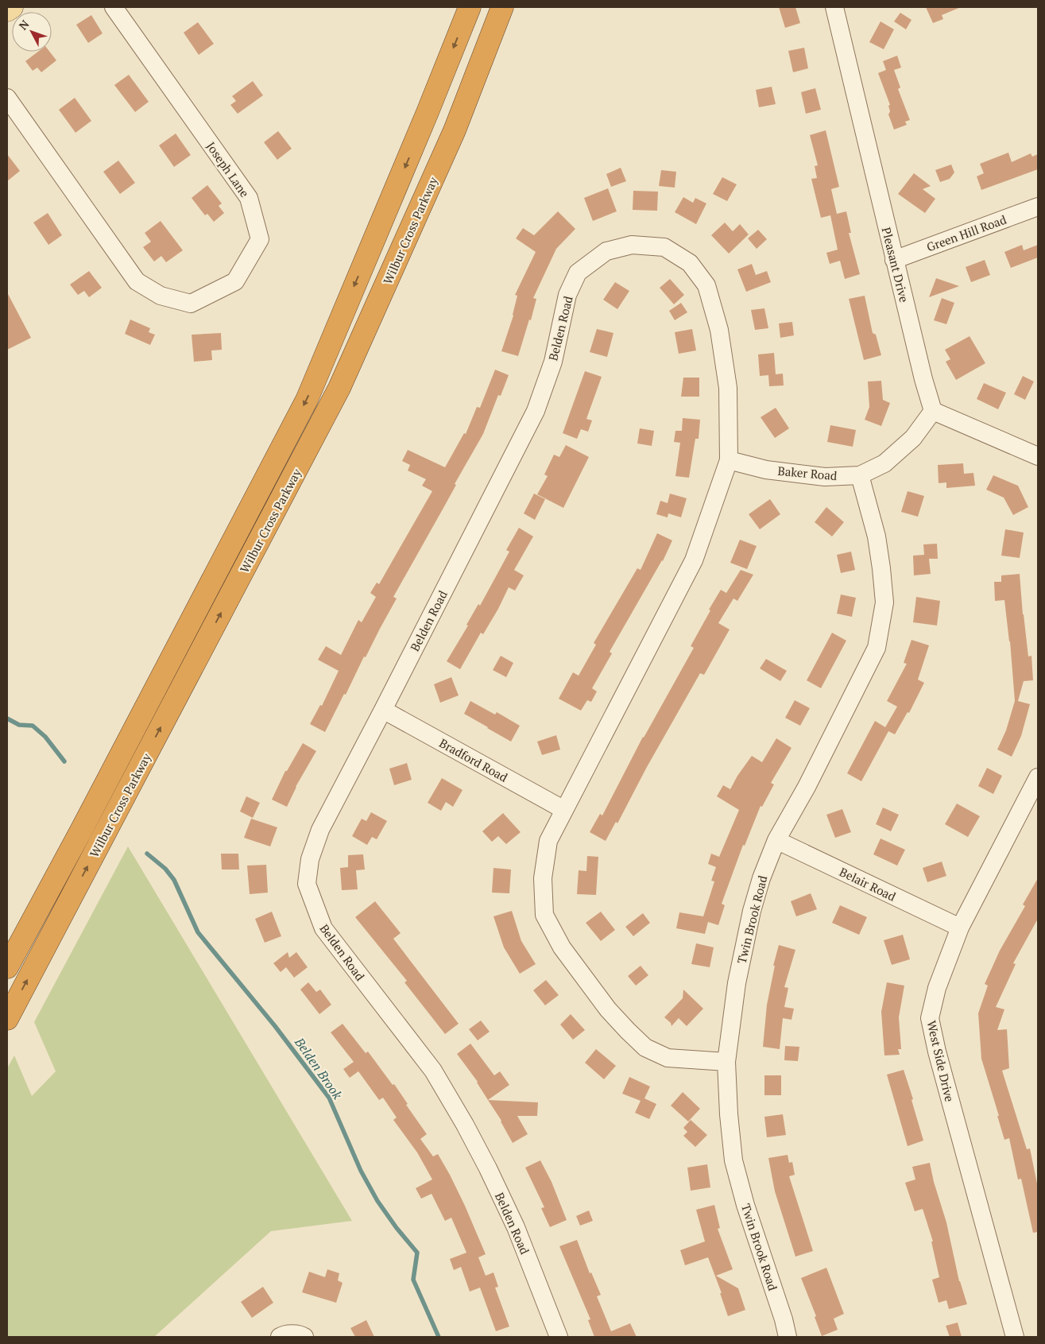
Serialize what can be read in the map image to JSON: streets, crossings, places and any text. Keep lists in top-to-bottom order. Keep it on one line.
{"streets":{"highway":["Wilbur Cross Parkway"],"street":["Joseph Lane","Green Hill Road","Pleasant Drive","Belden Road","Baker Road","Bradford Road","Belair Road","Twin Brook Road","West Side Drive"]},"crossings":[["Green Hill Road","Pleasant Drive"],["Pleasant Drive","Baker Road"],["Belden Road","Baker Road"],["Belden Road","Bradford Road"],["Belden Road","Twin Brook Road"],["Baker Road","Twin Brook Road"],["Belair Road","Twin Brook Road"],["Belair Road","West Side Drive"]],"water":["Belden Brook"],"north":"top left"}
